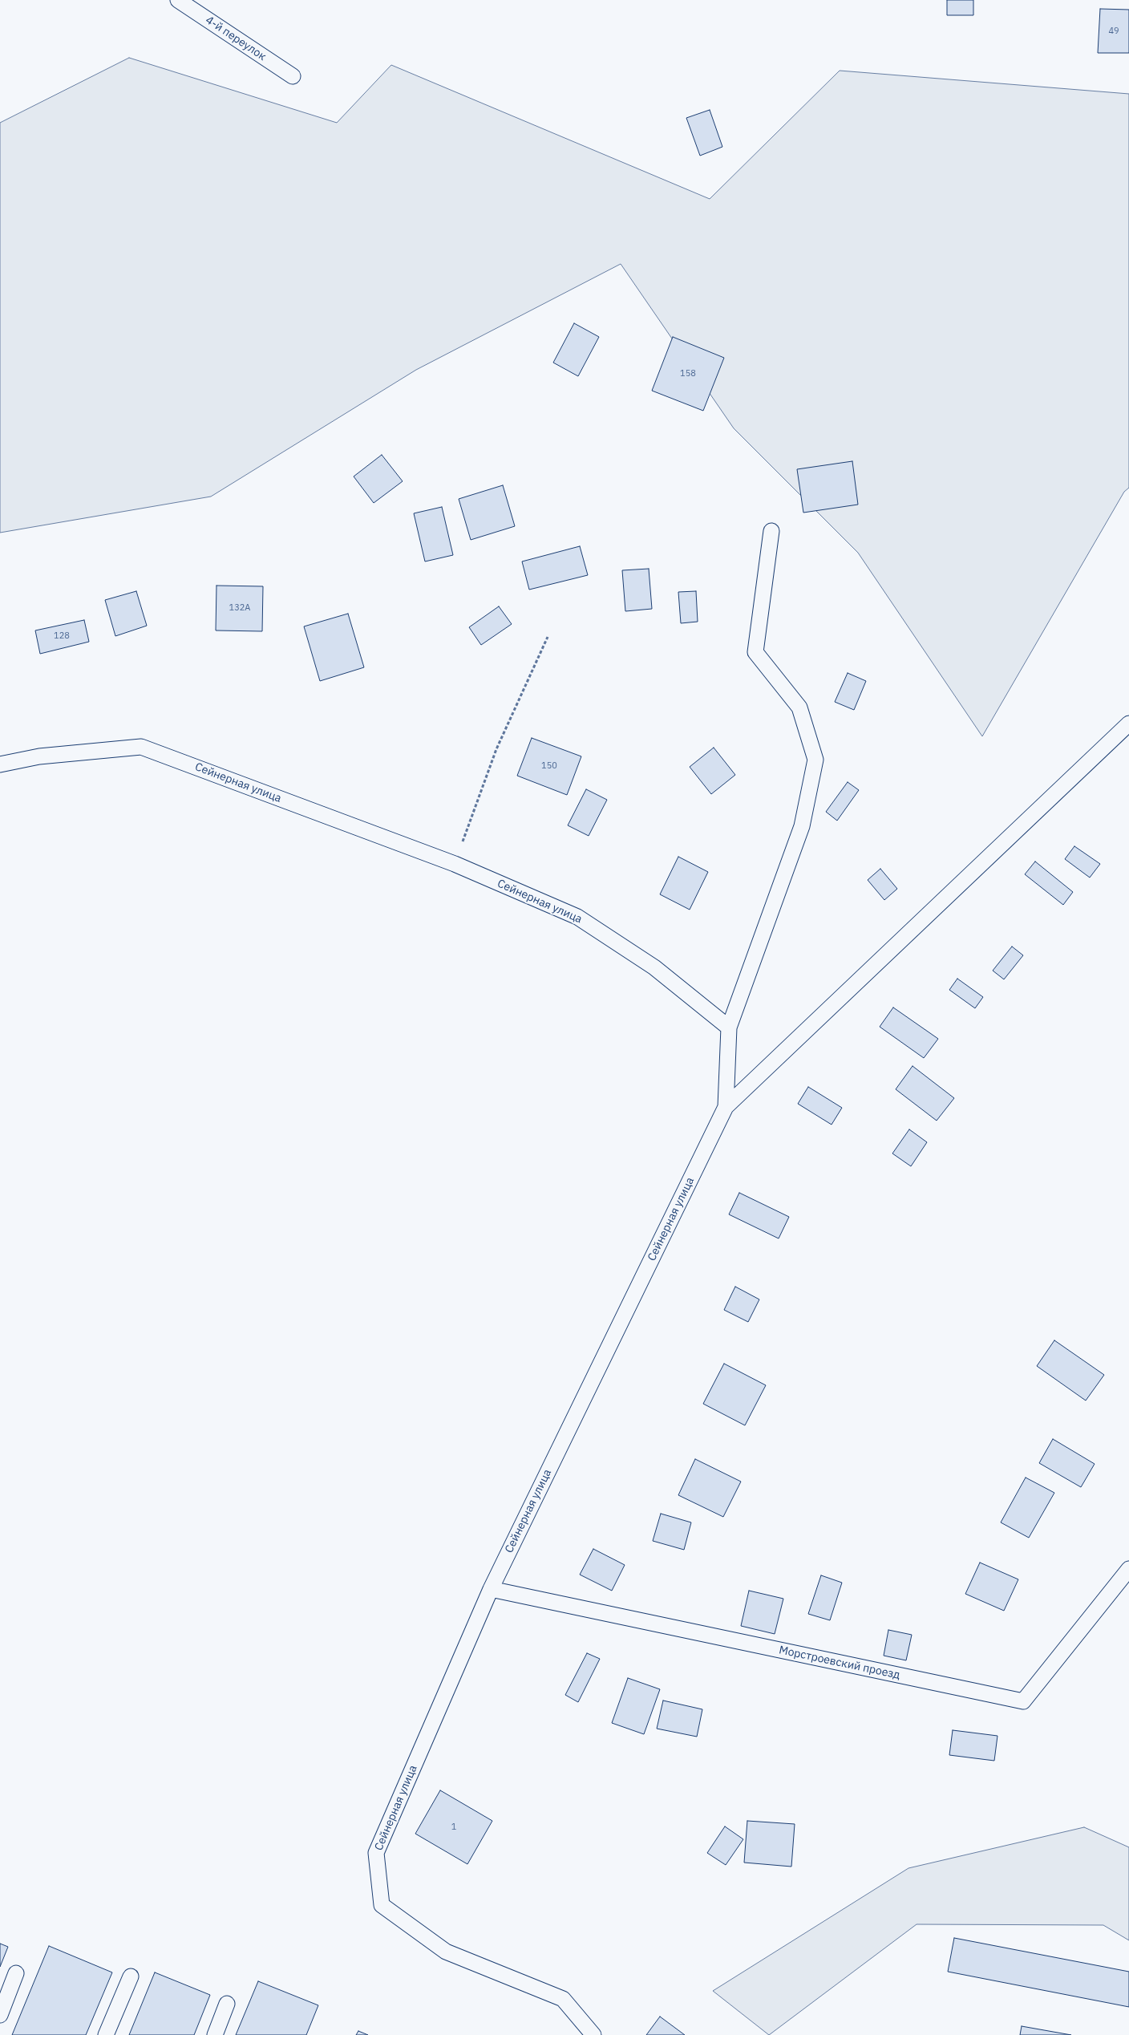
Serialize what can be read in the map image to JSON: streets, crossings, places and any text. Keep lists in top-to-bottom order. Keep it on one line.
{"streets":{"lane":["4-й переулок","Сейнерная улица","Морстроевский проезд"]},"crossings":[["Сейнерная улица","Морстроевский проезд"]],"house_numbers":["49","158","132А","128","150","1"]}
